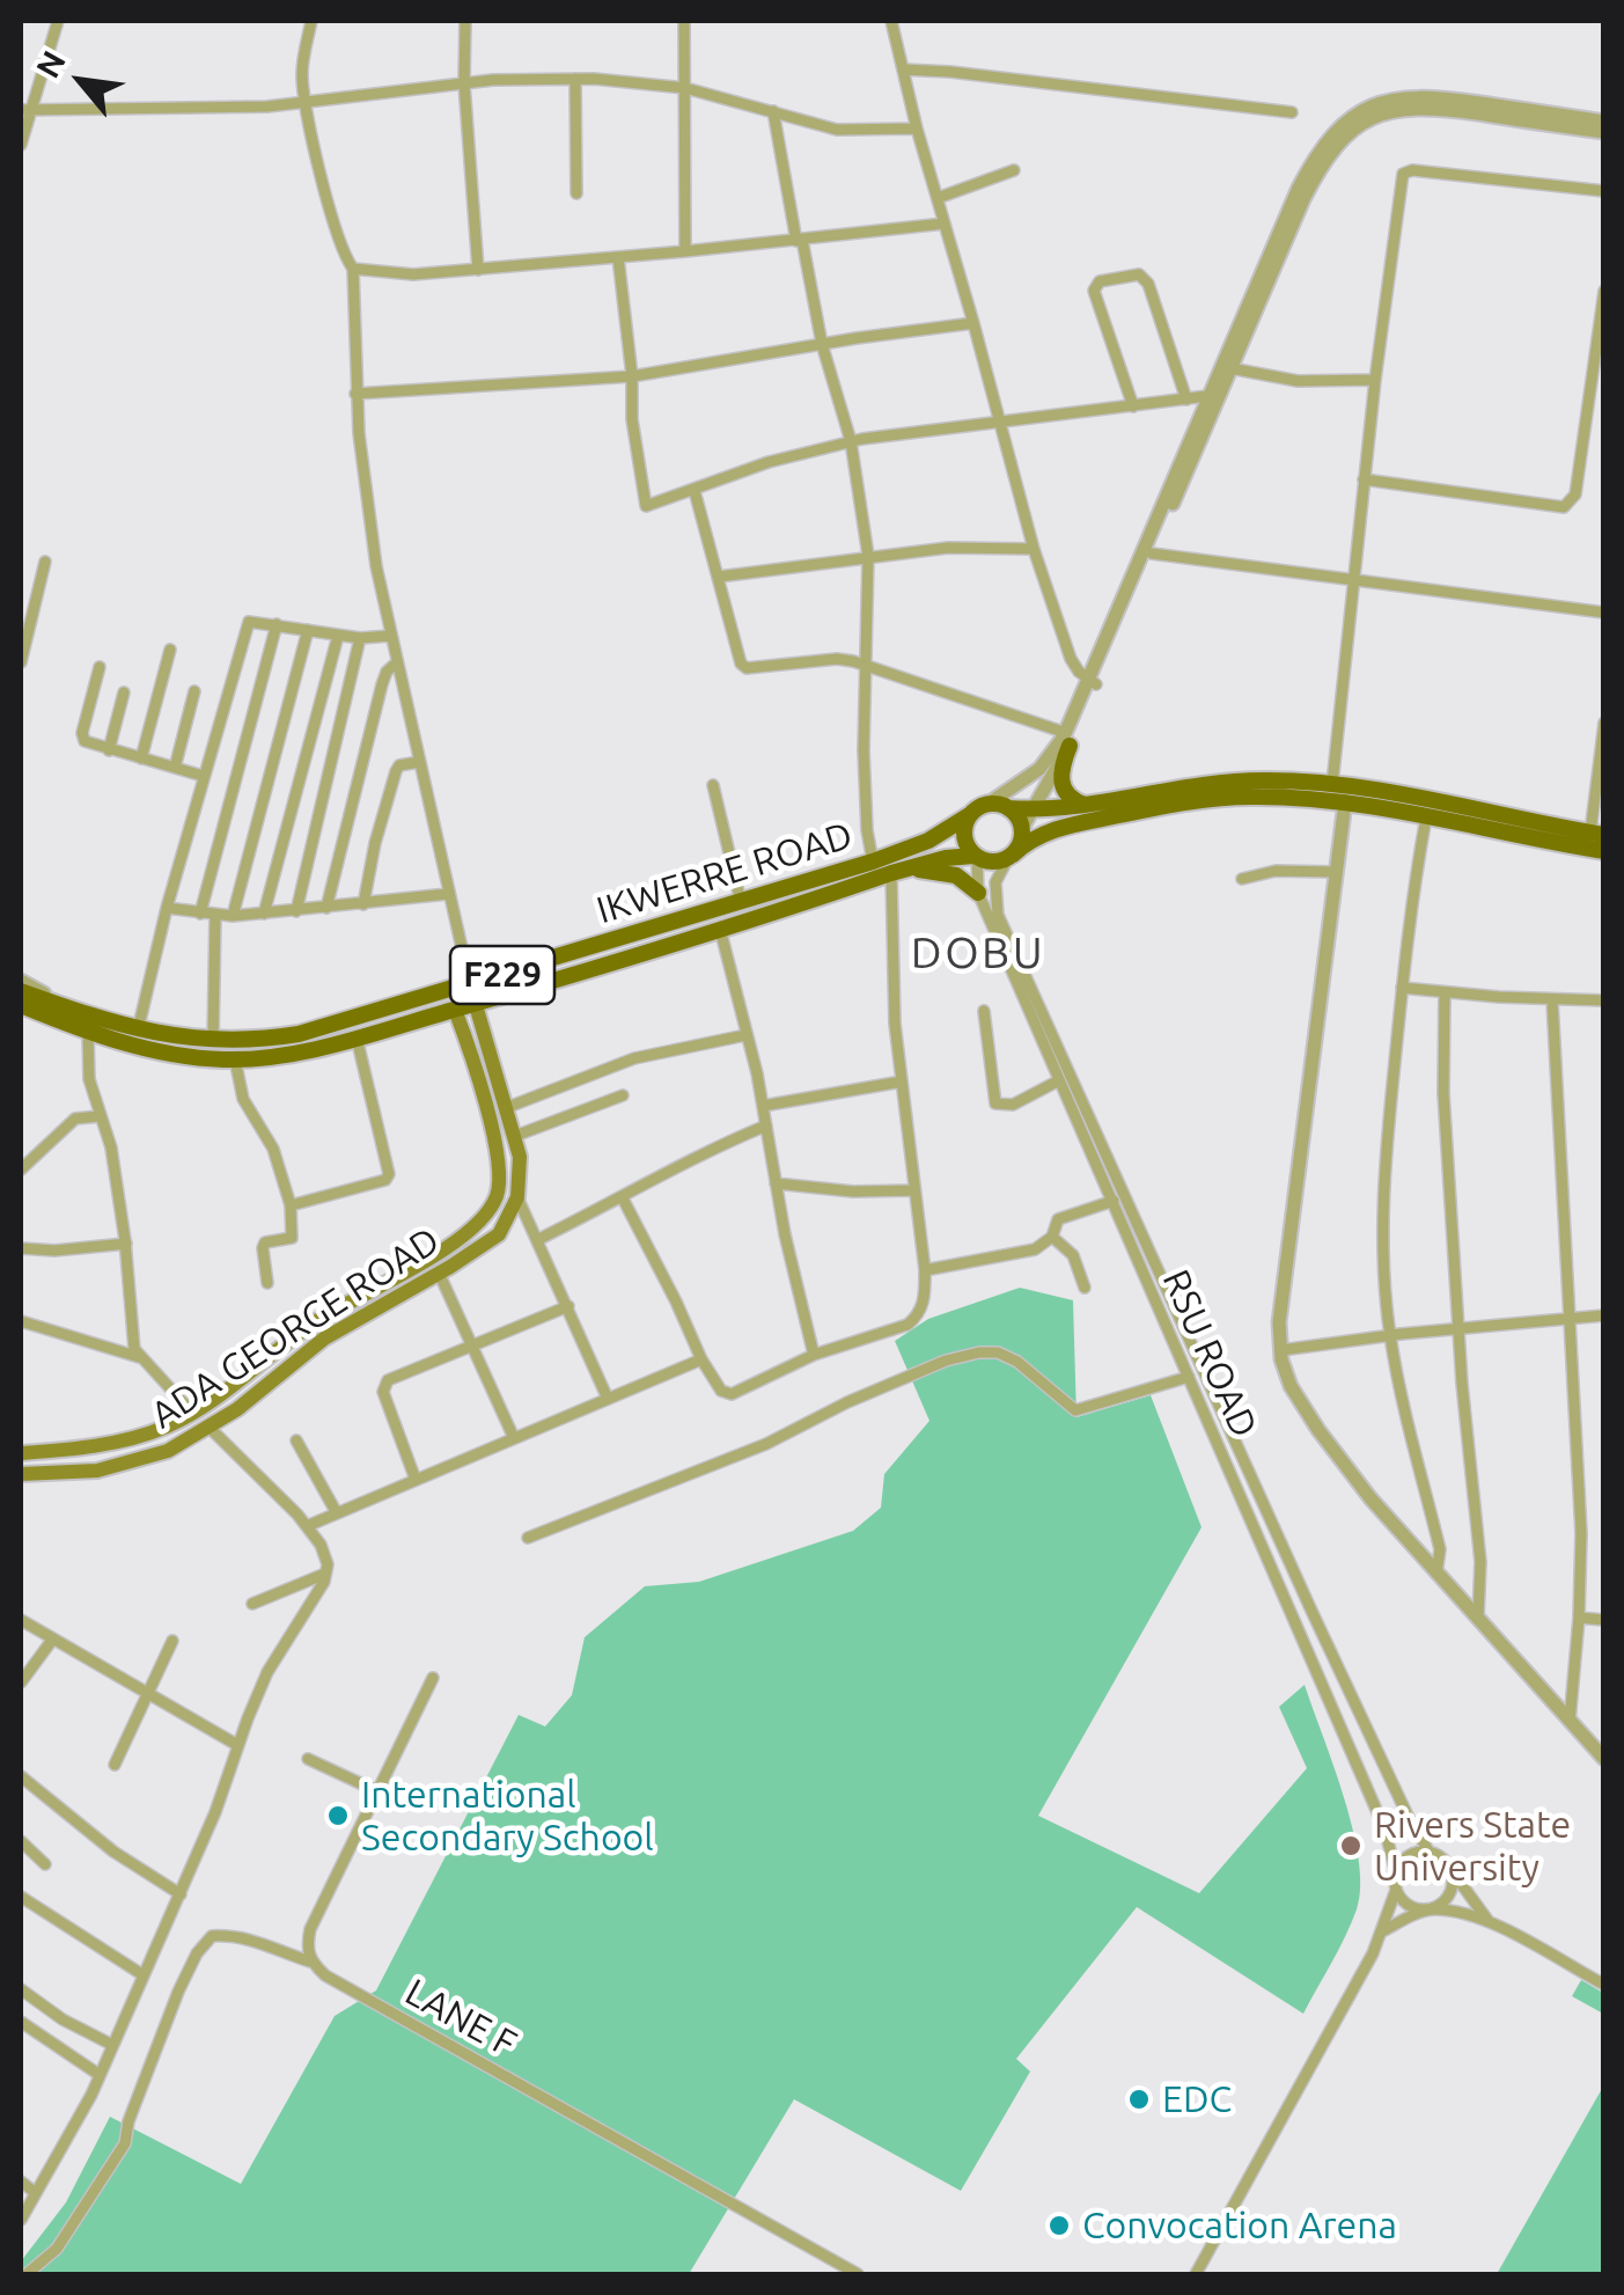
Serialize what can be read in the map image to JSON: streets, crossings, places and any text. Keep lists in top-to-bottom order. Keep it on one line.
{"streets":{"main road":["IKWERRE ROAD","F229","ADA GEORGE ROAD"],"street":["RSU ROAD","LANE F"]},"crossings":[["IKWERRE ROAD","F229"],["IKWERRE ROAD","ADA GEORGE ROAD"],["IKWERRE ROAD","RSU ROAD"],["F229","RSU ROAD"]],"districts":["DOBU"],"places":["International Secondary School","Rivers State University","EDC","Convocation Arena"],"north":"top left"}
